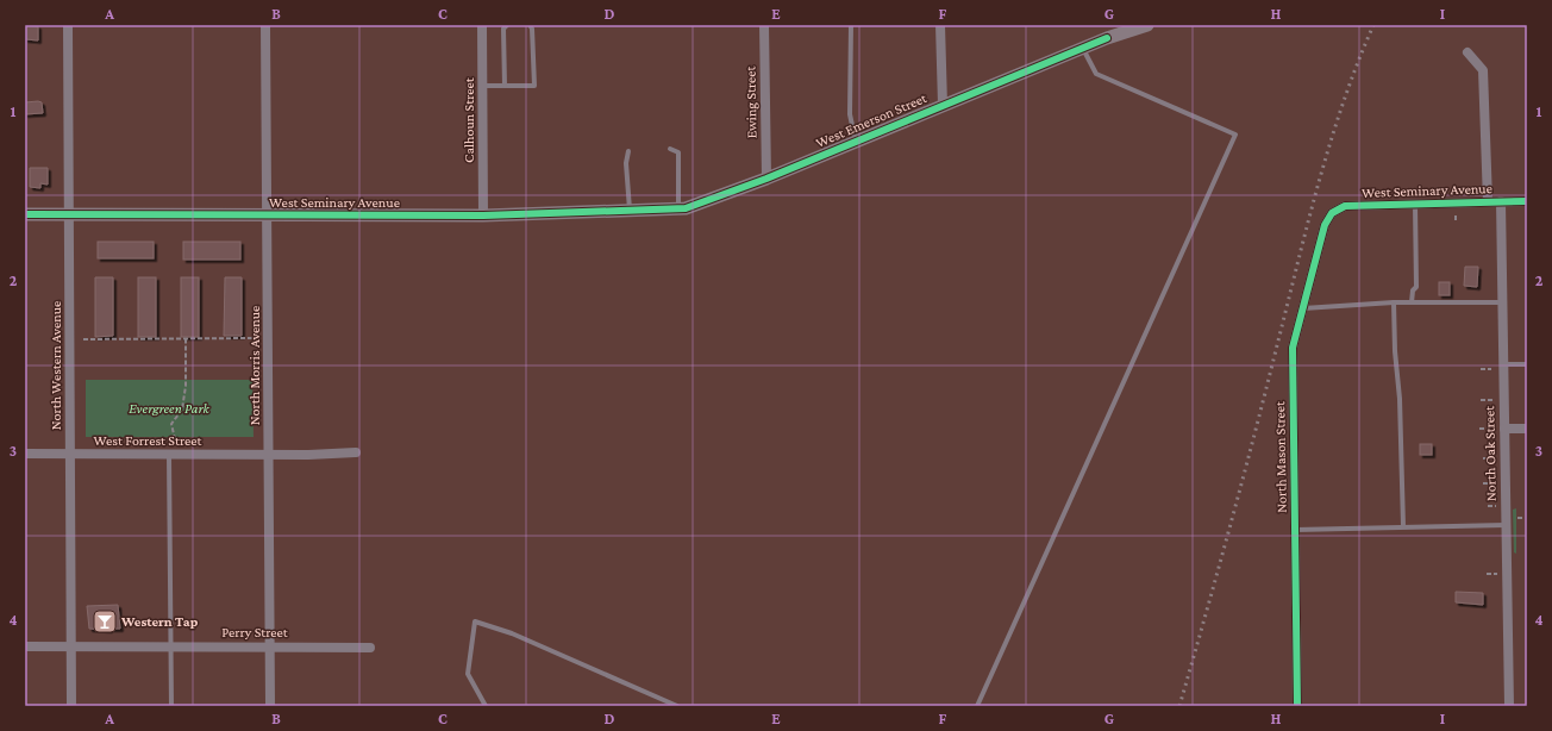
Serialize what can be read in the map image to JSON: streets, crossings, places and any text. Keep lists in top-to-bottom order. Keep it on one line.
{"streets":{"street":["Ewing Street","Calhoun Street","West Emerson Street","West Seminary Avenue","North Western Avenue","North Morris Avenue","West Forrest Street","North Oak Street","North Mason Street","Perry Street"]},"crossings":[["Ewing Street","West Emerson Street"],["Calhoun Street","West Seminary Avenue"],["West Emerson Street","West Seminary Avenue"],["West Seminary Avenue","North Western Avenue"],["West Seminary Avenue","North Morris Avenue"],["West Seminary Avenue","North Oak Street"],["West Seminary Avenue","North Mason Street"],["North Western Avenue","West Forrest Street"],["North Western Avenue","Perry Street"],["North Morris Avenue","West Forrest Street"],["North Morris Avenue","Perry Street"]],"parks":["Evergreen Park"],"places":{"bar":["Western Tap"]},"grid":{"columns":["A","B","C","D","E","F","G","H","I"],"rows":["1","2","3","4"]}}
